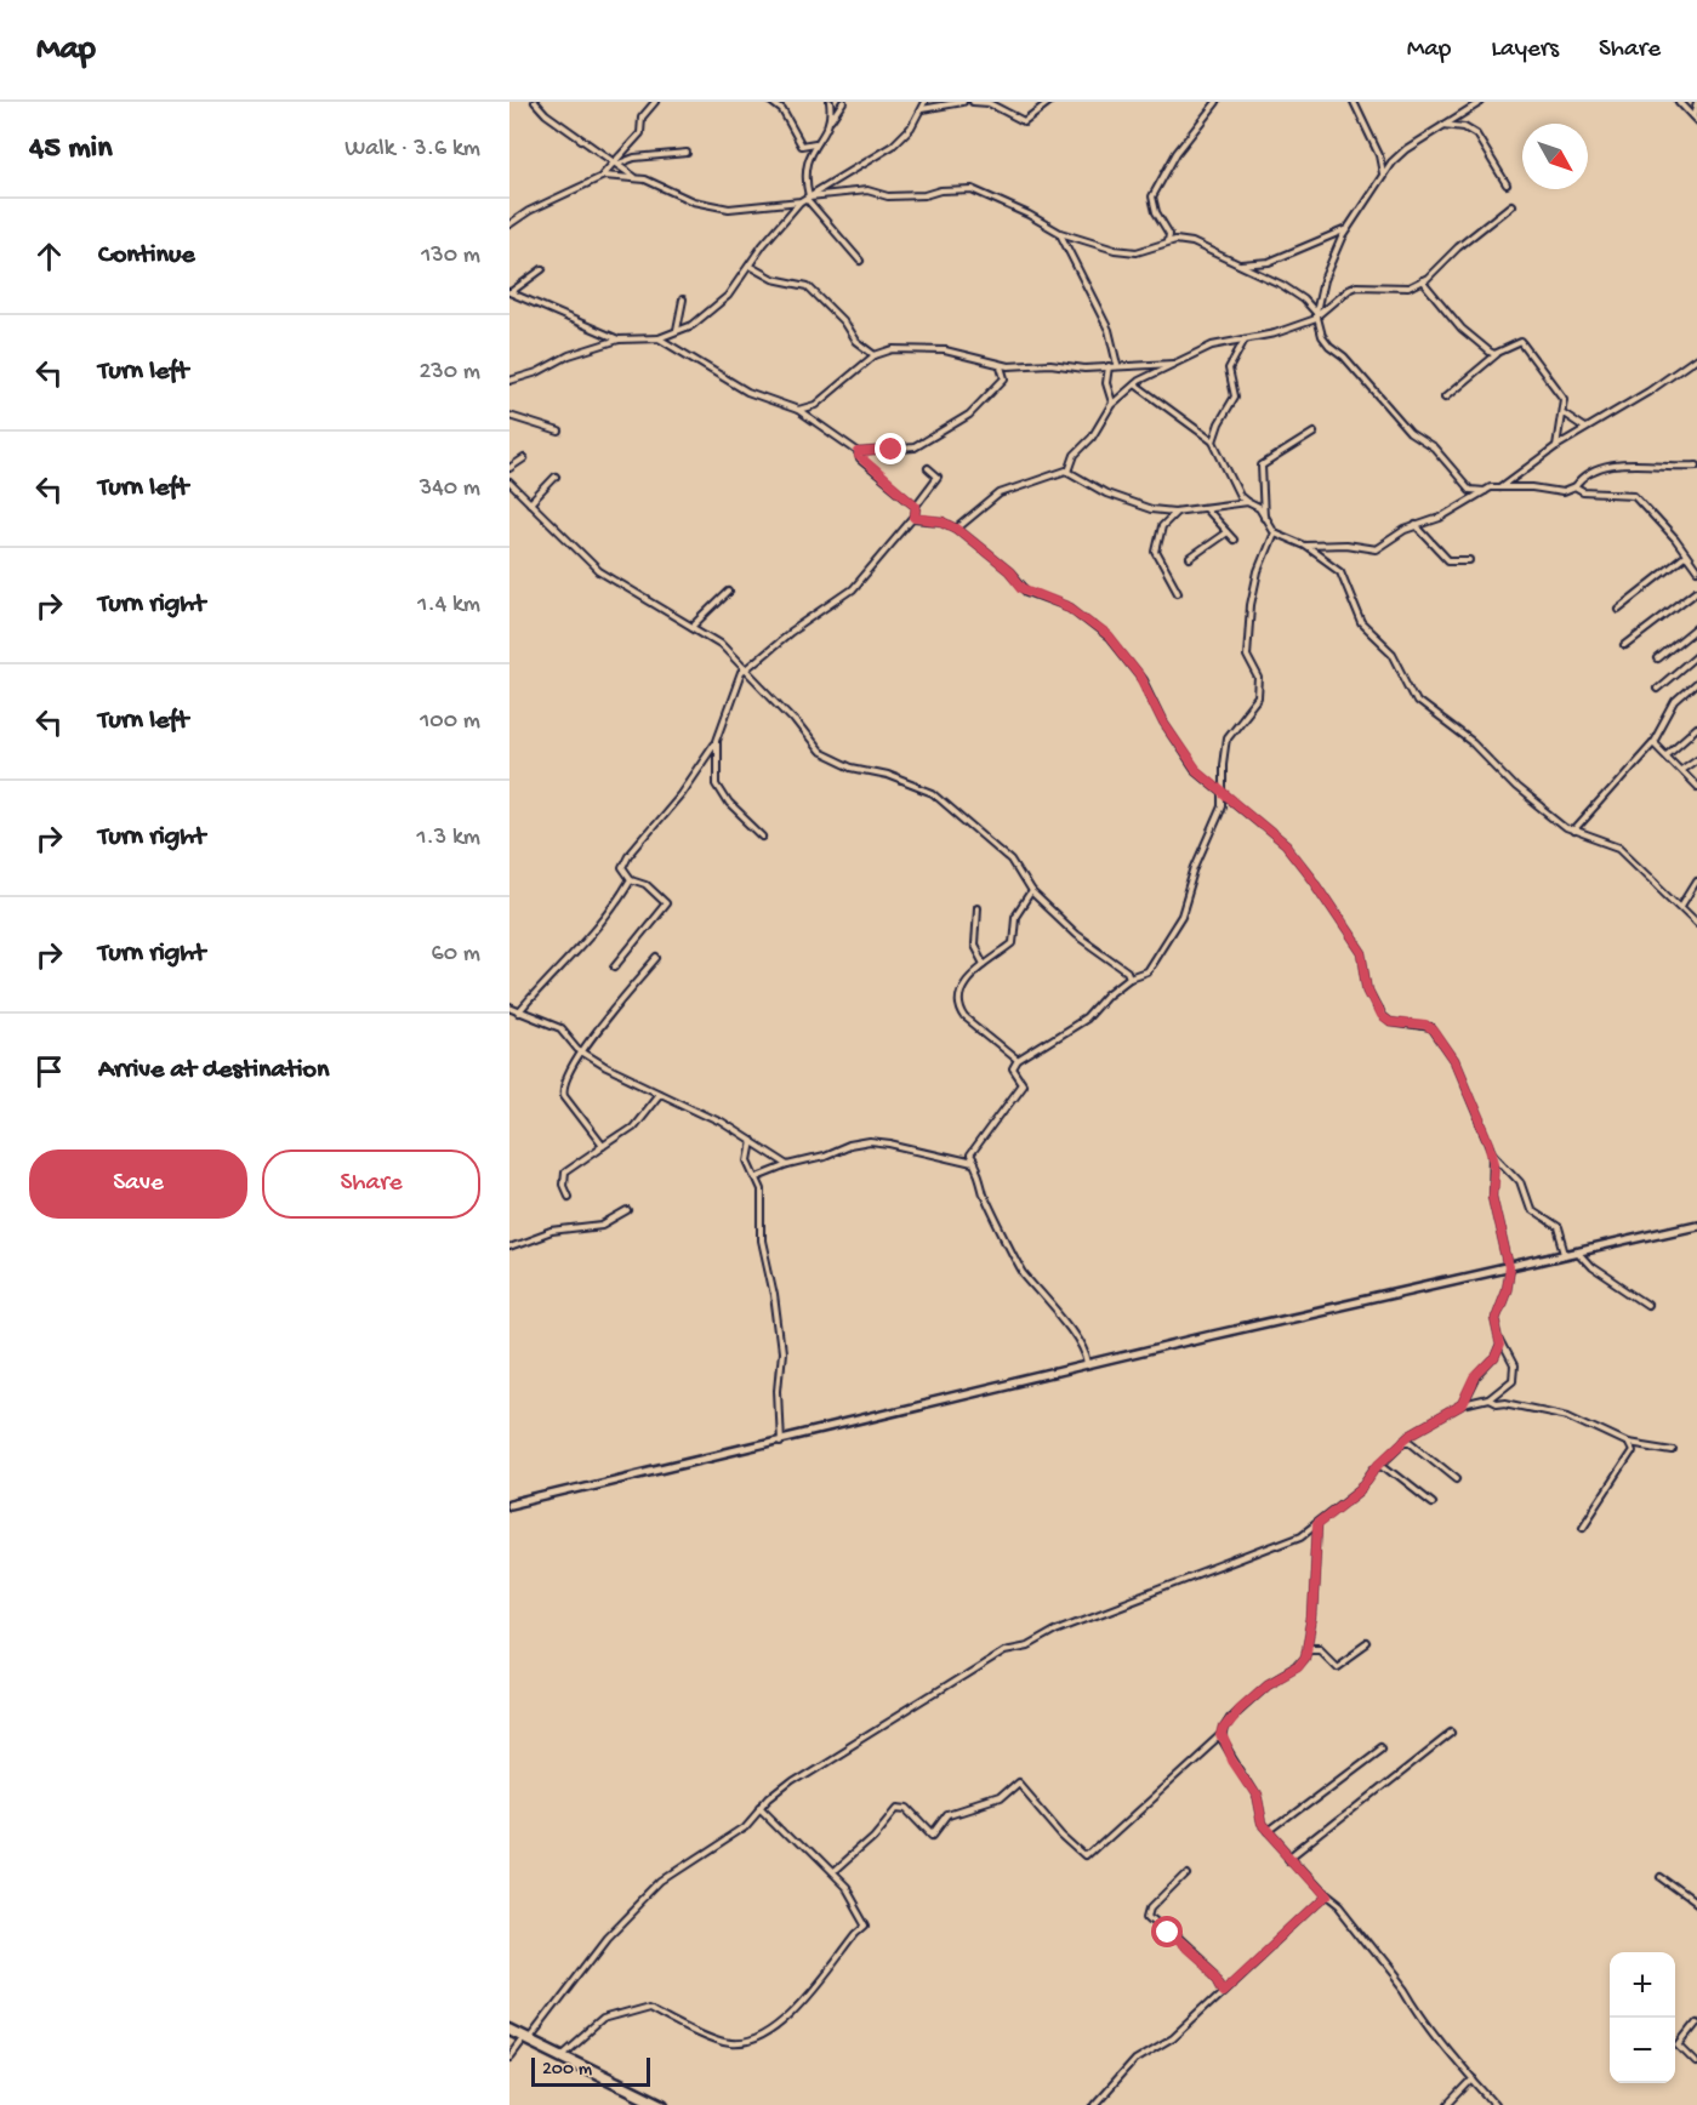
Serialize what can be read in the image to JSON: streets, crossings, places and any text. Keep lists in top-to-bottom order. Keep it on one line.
{"scale_bar":"200 m","north":"bottom right","page":{"header":"Map","nav":["Map","Layers","Share"],"heading":["45 min","Walk · 3.6 km"],"list":[["Continue","130 m"],["Turn left","230 m"],["Turn left","340 m"],["Turn right","1.4 km"],["Turn left","100 m"],["Turn right","1.3 km"],["Turn right","60 m"],"Arrive at destination"],"buttons":["Save","Share"],"map_buttons":["+","−"],"scale":"200 m"}}
